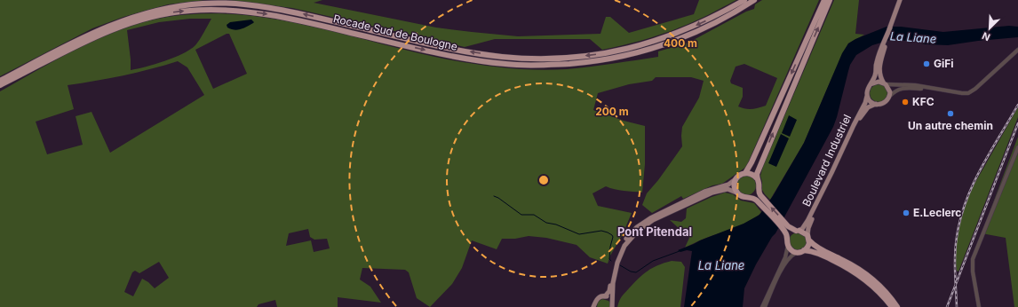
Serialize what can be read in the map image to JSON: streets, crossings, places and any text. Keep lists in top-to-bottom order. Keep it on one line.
{"streets":{"highway":["Rocade Sud de Boulogne"],"main road":["Boulevard Industriel"]},"districts":["Pont Pitendal"],"water":["La Liane"],"places":["GiFi","KFC","Un autre chemin","E.Leclerc"],"north":"bottom left","rings":["400 m","200 m"]}
